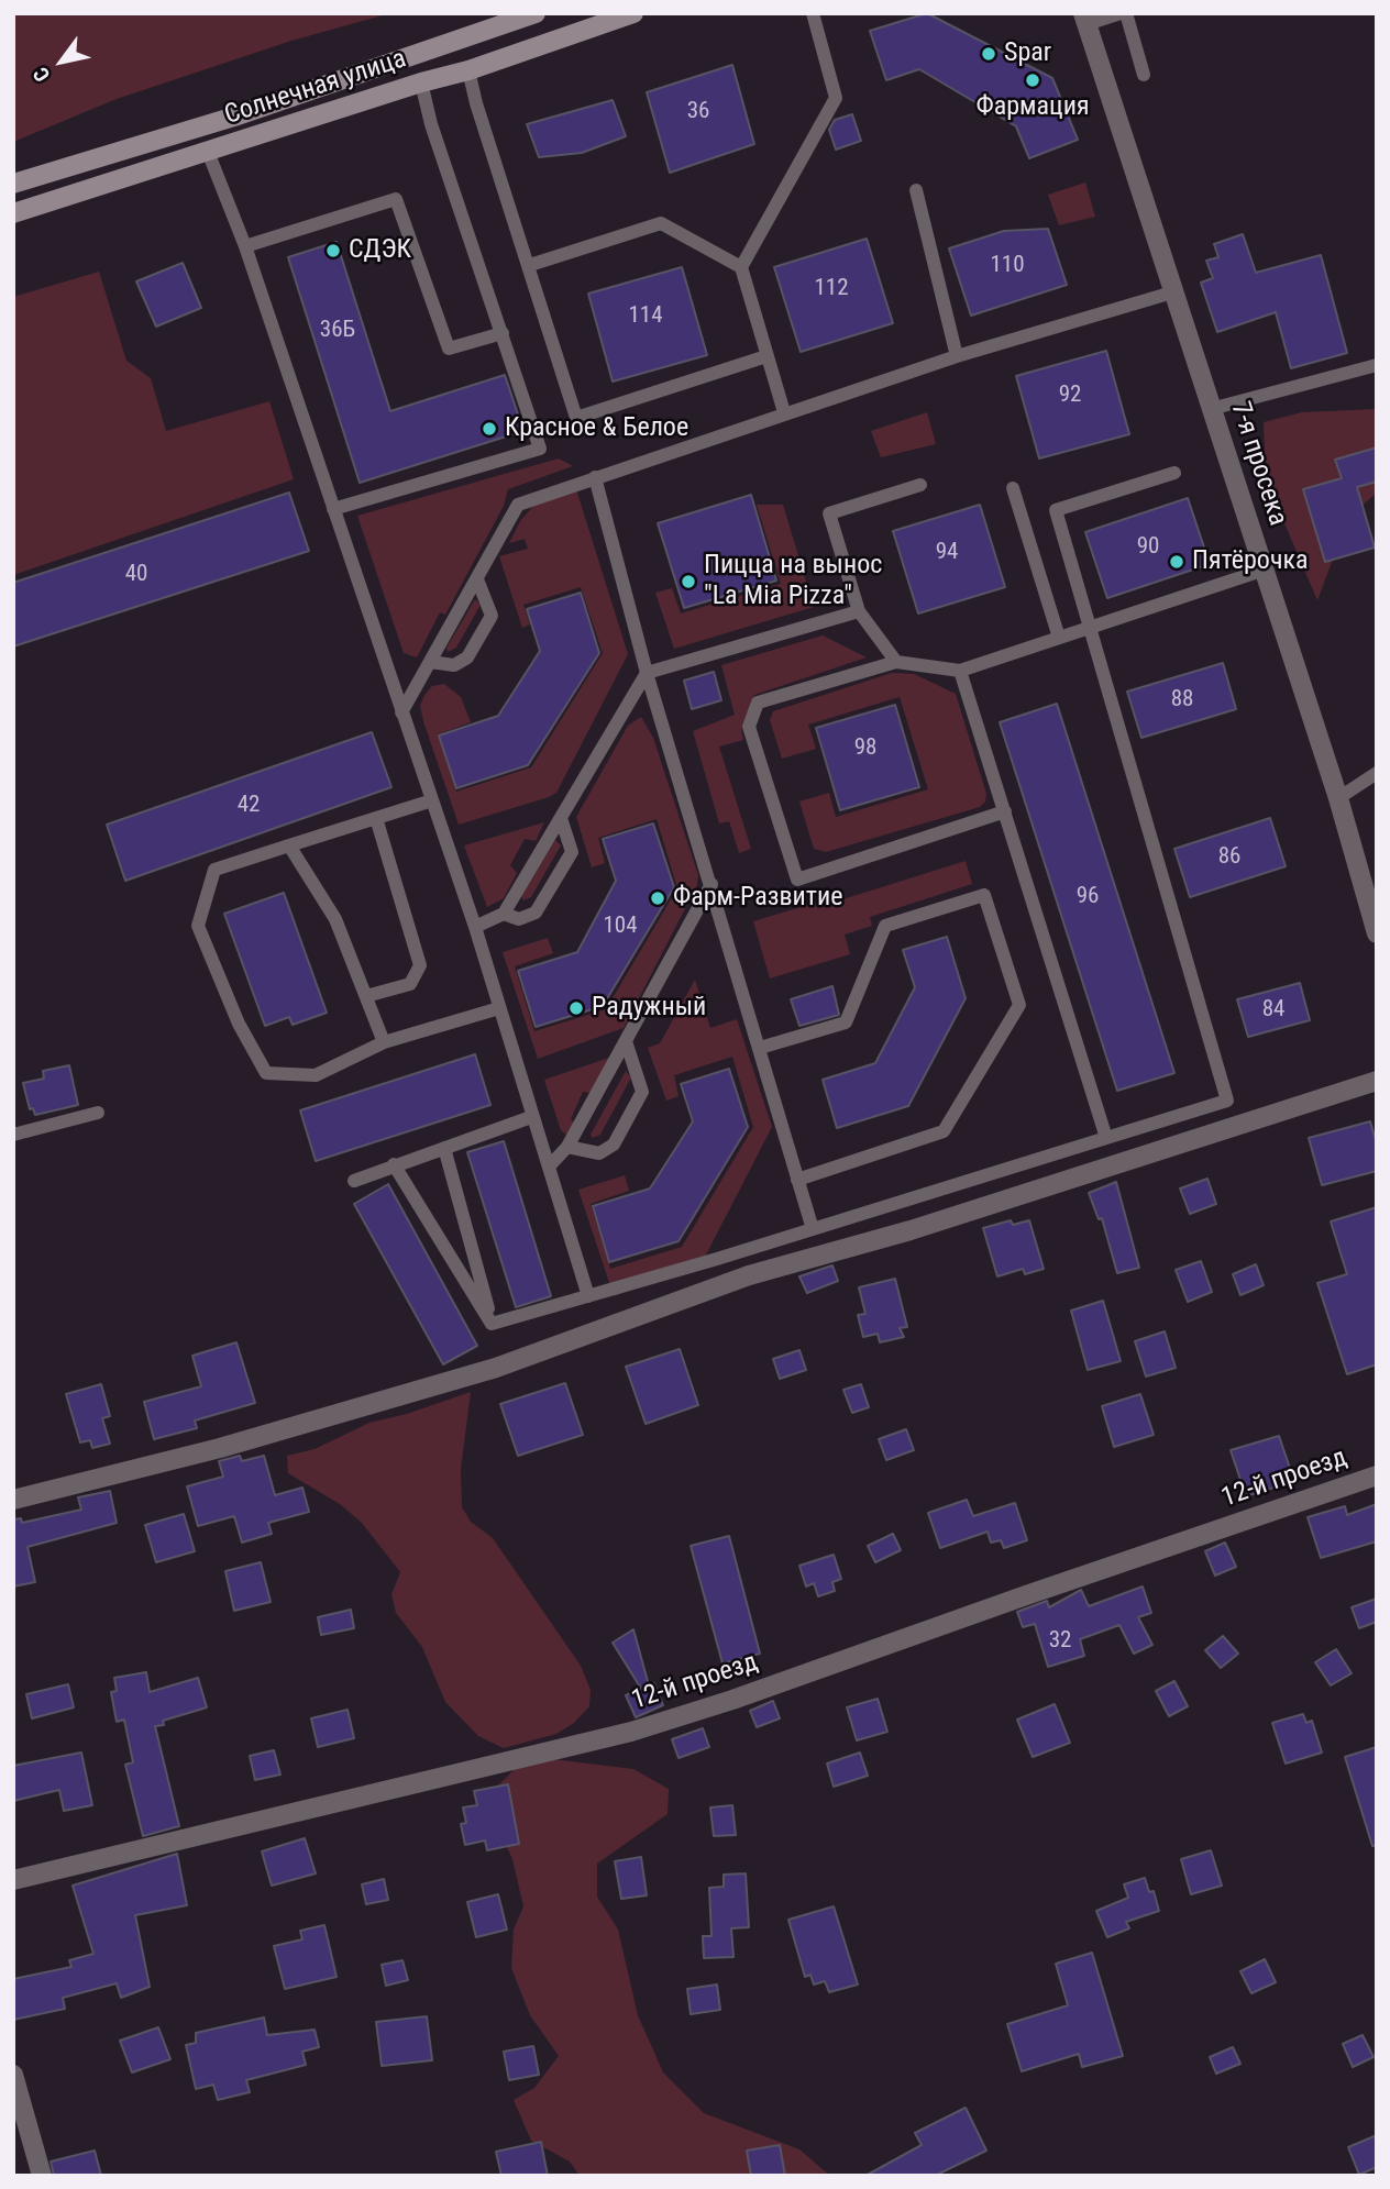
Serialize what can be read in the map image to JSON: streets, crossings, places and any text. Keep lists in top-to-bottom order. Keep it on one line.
{"streets":{"main road":["Солнечная улица"],"street":["7-я просека","12-й проезд"]},"places":["Spar","Фармация","СДЭК","Красное & Белое","Пятёрочка","Пицца на вынос \"La Mia Pizza\"","Фарм-Развитие","Радужный"],"house_numbers":["36","110","112","114","36Б","92","90","94","40","88","98","42","86","96","104","84","32"],"north":"bottom left"}
